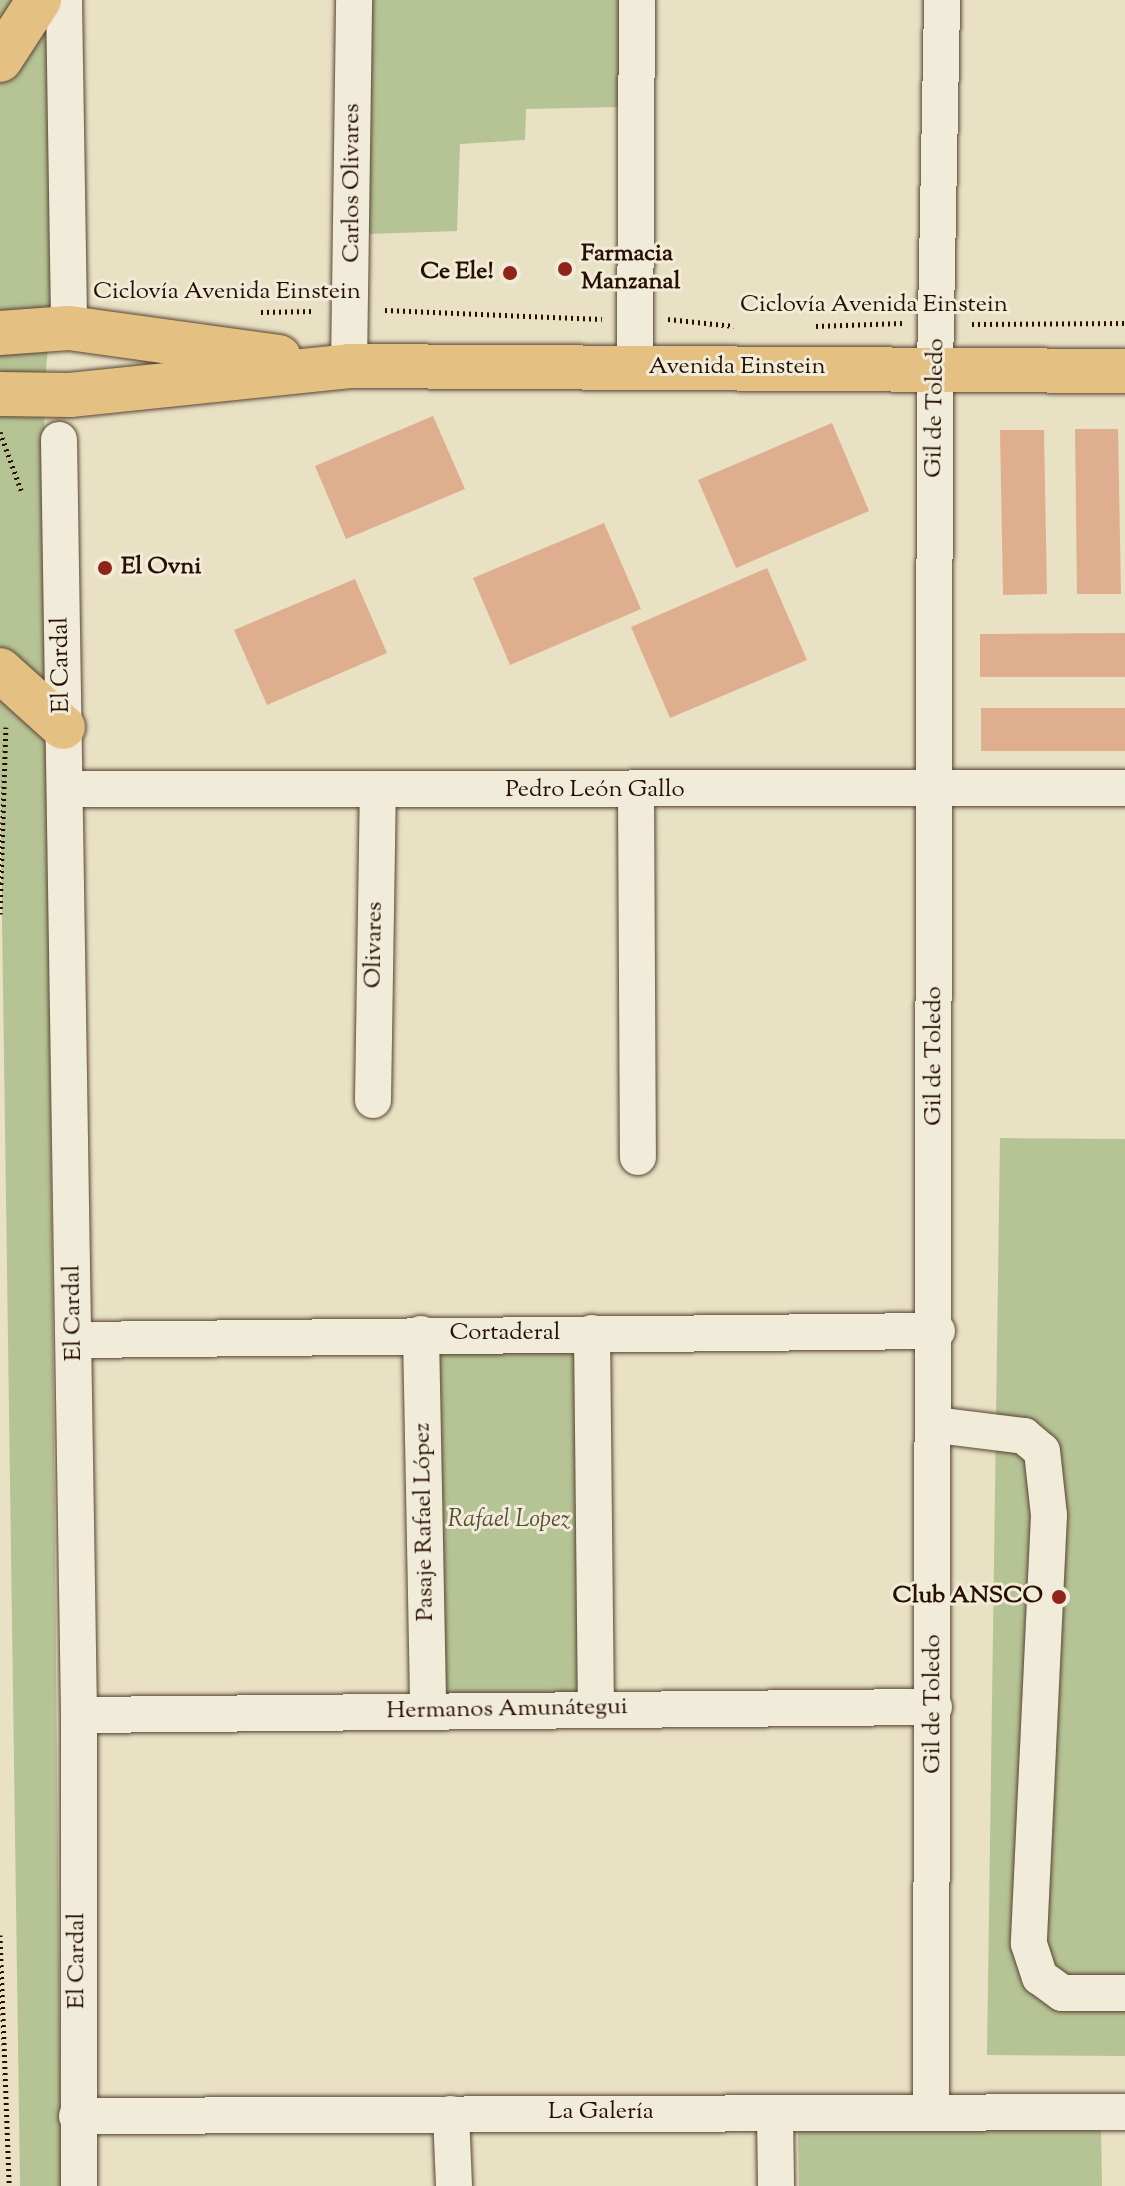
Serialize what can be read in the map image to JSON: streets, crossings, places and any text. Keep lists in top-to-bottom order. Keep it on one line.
{"streets":{"main road":["Avenida Einstein"],"street":["Carlos Olivares","Gil de Toledo","El Cardal","Pedro León Gallo","Olivares","Cortaderal","Pasaje Rafael López","Hermanos Amunátegui","La Galería"],"path":["Ciclovía Avenida Einstein"]},"crossings":[["Carlos Olivares","Ciclovía Avenida Einstein"],["Carlos Olivares","Avenida Einstein"],["Ciclovía Avenida Einstein","Gil de Toledo"],["Avenida Einstein","Gil de Toledo"],["Gil de Toledo","Pedro León Gallo"],["Gil de Toledo","Cortaderal"],["Gil de Toledo","Hermanos Amunátegui"],["Gil de Toledo","La Galería"],["El Cardal","Pedro León Gallo"],["El Cardal","Cortaderal"],["El Cardal","Hermanos Amunátegui"],["El Cardal","La Galería"],["Pedro León Gallo","Olivares"],["Cortaderal","Pasaje Rafael López"],["Pasaje Rafael López","Hermanos Amunátegui"]],"parks":["Rafael Lopez"],"places":["Farmacia Manzanal","Ce Ele!","El Ovni","Club ANSCO"]}
